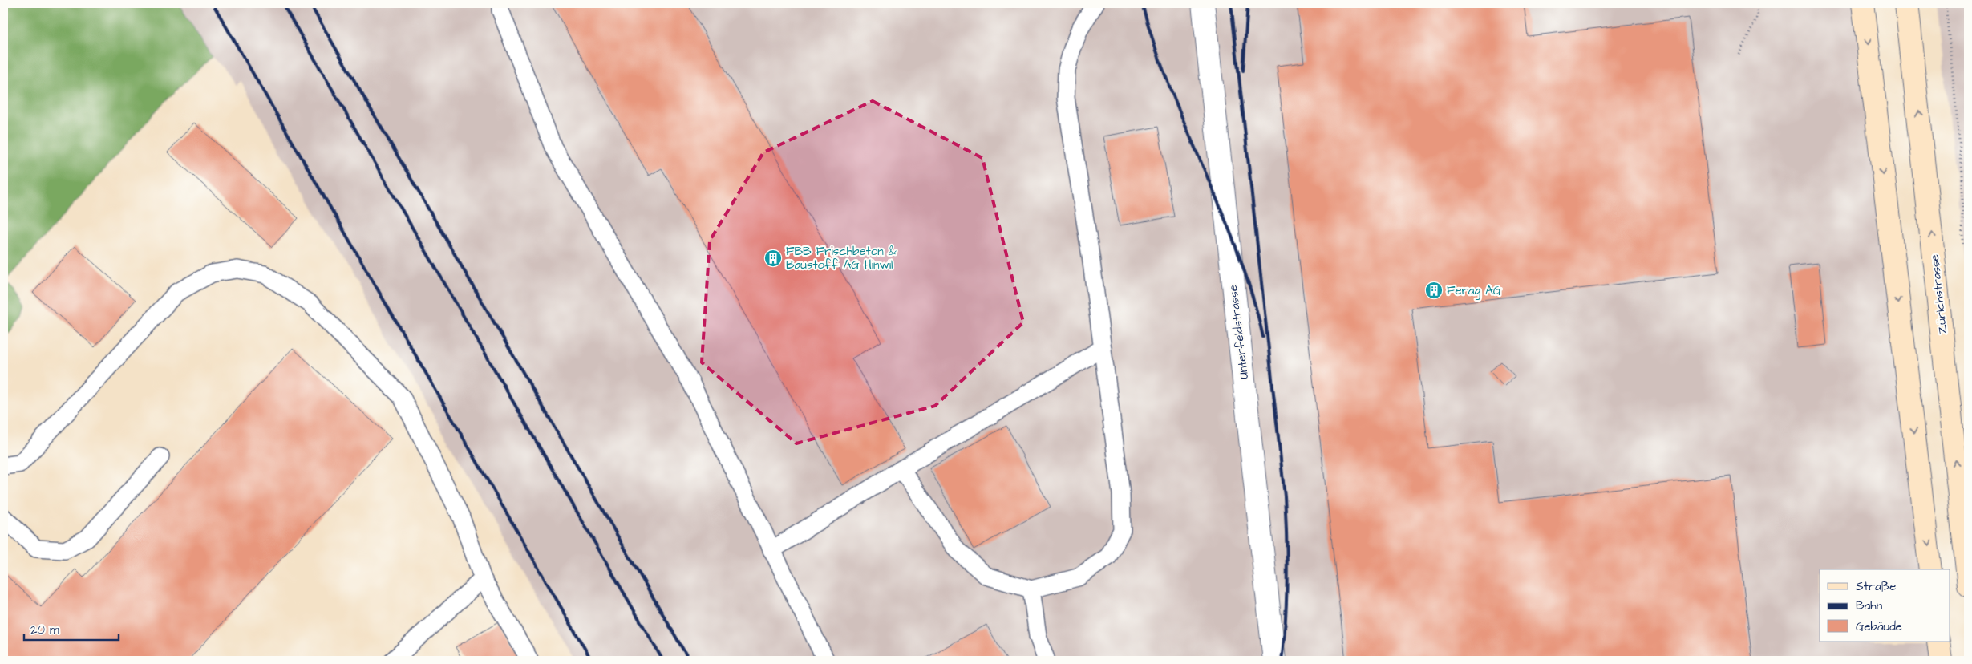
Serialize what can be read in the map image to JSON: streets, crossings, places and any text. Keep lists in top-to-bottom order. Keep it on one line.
{"streets":{"main road":["Zürichstrasse"],"street":["Unterfeldstrasse"]},"places":{"building":["FBB Frischbeton & Baustoff AG Hinwil","Ferag AG"]},"legend":["Straße","Bahn","Gebäude"],"scale_bar":"20 m"}
